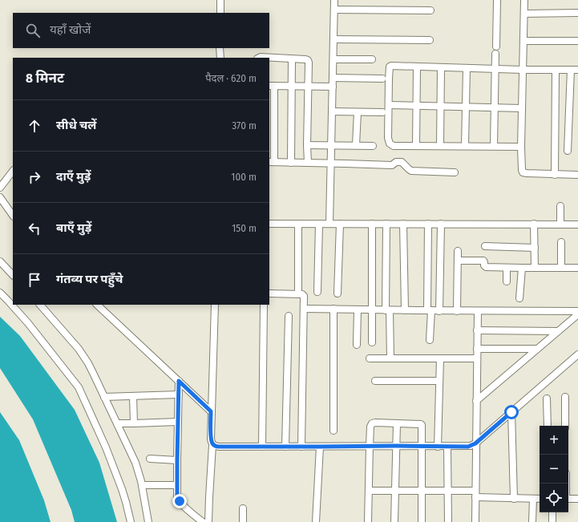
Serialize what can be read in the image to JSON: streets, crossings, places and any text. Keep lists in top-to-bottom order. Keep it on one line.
{"page":{"search":"यहाँ खोजें","heading":["8 मिनट","पैदल · 620 m"],"list":[["सीधे चलें","370 m"],["दाएँ मुड़ें","100 m"],["बाएँ मुड़ें","150 m"],"गंतव्य पर पहुँचे"],"map_buttons":["+","−"]}}
